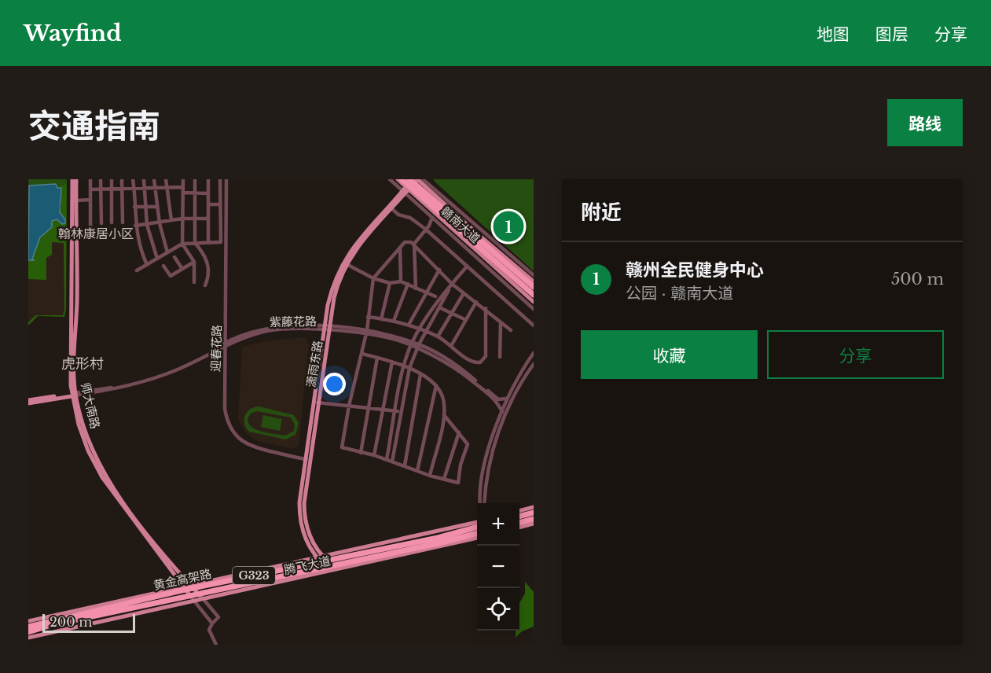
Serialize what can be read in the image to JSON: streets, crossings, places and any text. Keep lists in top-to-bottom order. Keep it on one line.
{"streets":{"highway":["G323","黄金高架路"],"main road":["赣南大道","潇雨东路","师大南路","腾飞大道"],"street":["紫藤花路","迎春花路"]},"crossings":[["赣南大道","潇雨东路"],["紫藤花路","迎春花路"],["紫藤花路","潇雨东路"],["紫藤花路","师大南路"],["迎春花路","潇雨东路"],["潇雨东路","腾飞大道"],["师大南路","腾飞大道"]],"districts":["翰林康居小区","虎形村"],"scale_bar":"200 m","page":{"header":"Wayfind","nav":["地图","图层","分享"],"title":"交通指南","buttons":["路线",["收藏","分享"]],"heading":"附近","pins":"1","list":[{"mark":"1","name":"赣州全民健身中心","note":"公园 · 赣南大道","value":"500 m"}],"map_buttons":["+","−"],"scale":"200 m"}}
